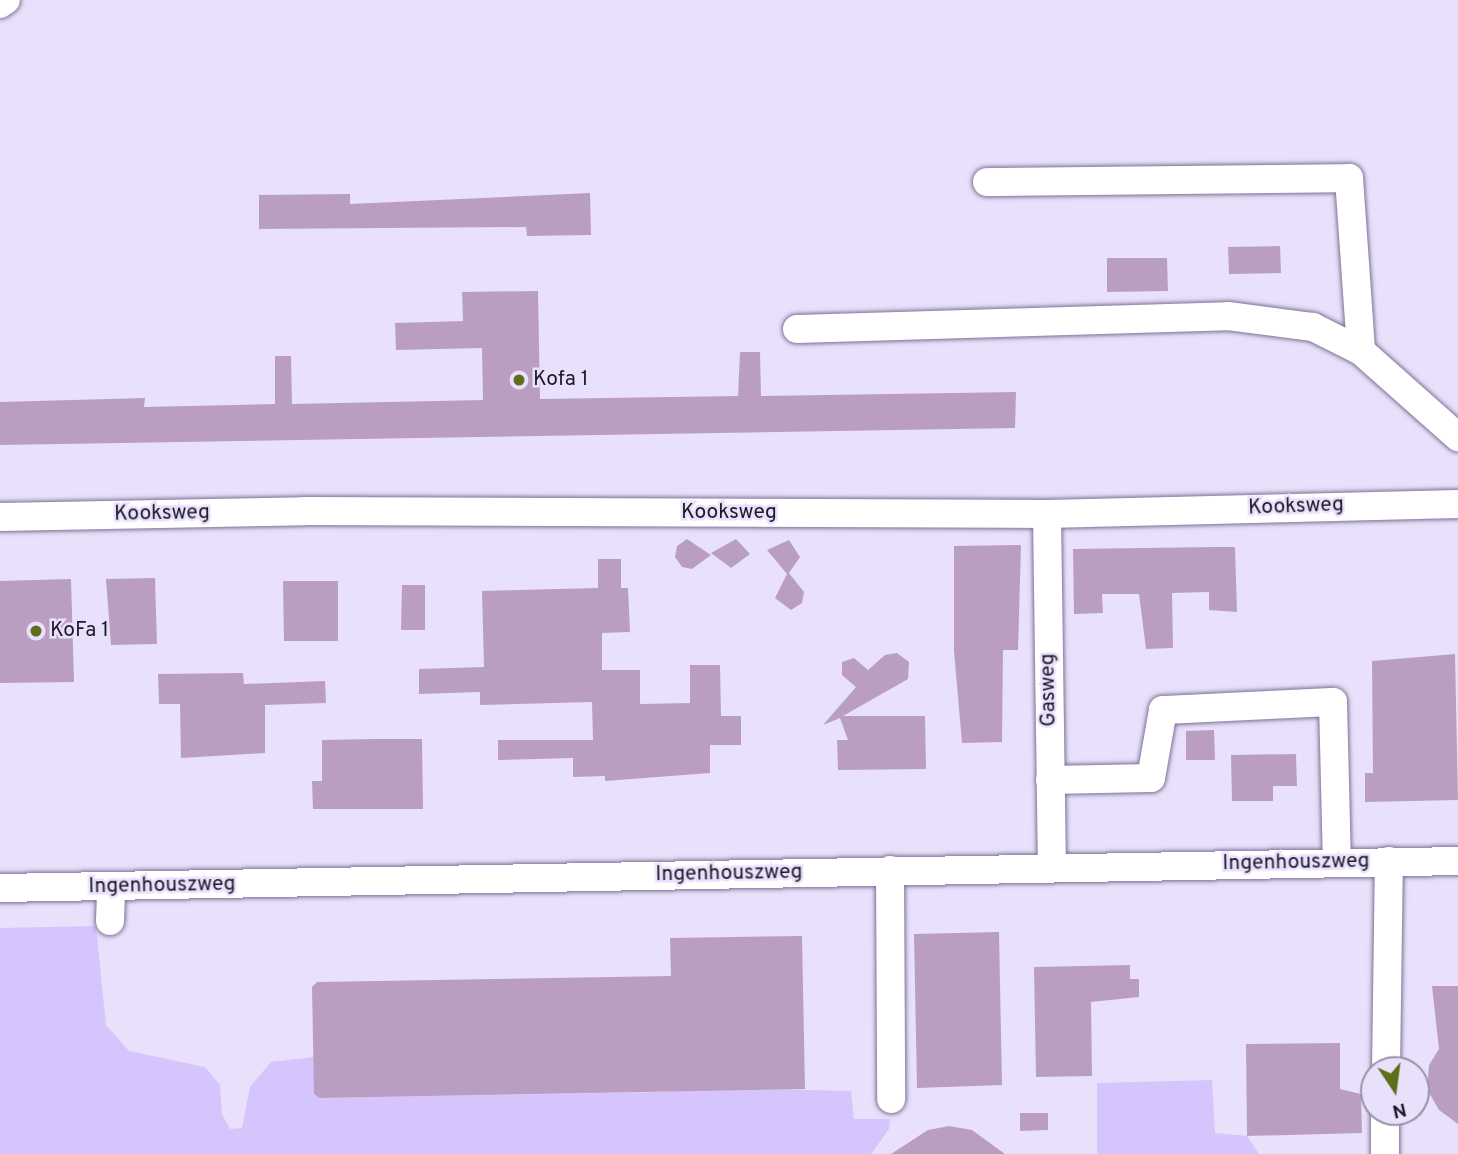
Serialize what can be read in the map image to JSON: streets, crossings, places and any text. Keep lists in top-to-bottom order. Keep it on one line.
{"streets":{"street":["Kooksweg","Gasweg","Ingenhouszweg"]},"crossings":[["Kooksweg","Gasweg"],["Gasweg","Ingenhouszweg"]],"places":["Kofa 1","KoFa 1"],"north":"bottom"}
